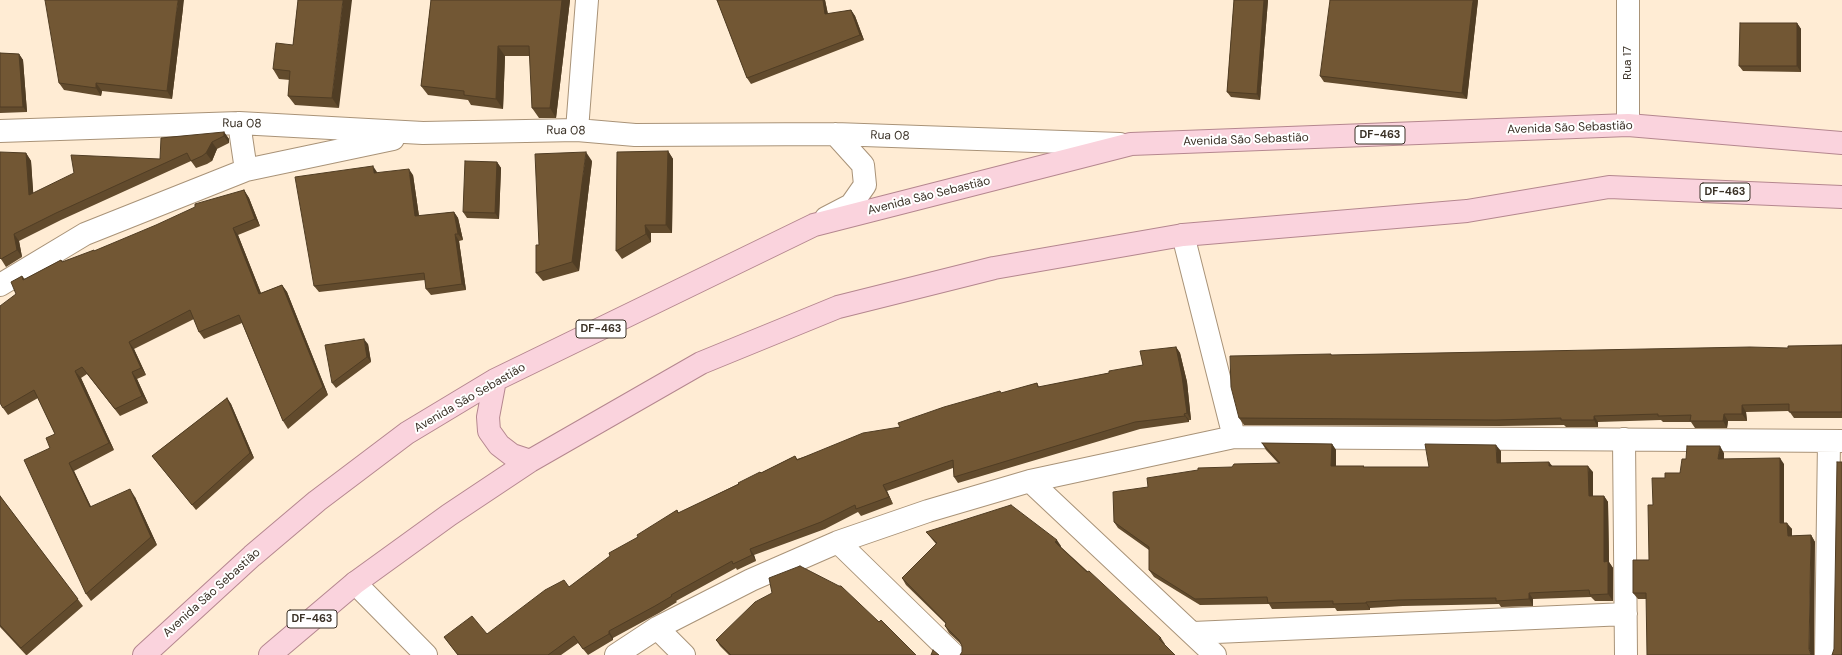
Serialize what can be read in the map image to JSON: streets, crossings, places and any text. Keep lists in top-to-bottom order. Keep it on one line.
{"streets":{"main road":["Avenida São Sebastião","DF-463"],"street":["Rua 17","Rua 08"]},"crossings":[["Rua 17","Avenida São Sebastião"],["Rua 08","Avenida São Sebastião"]]}
